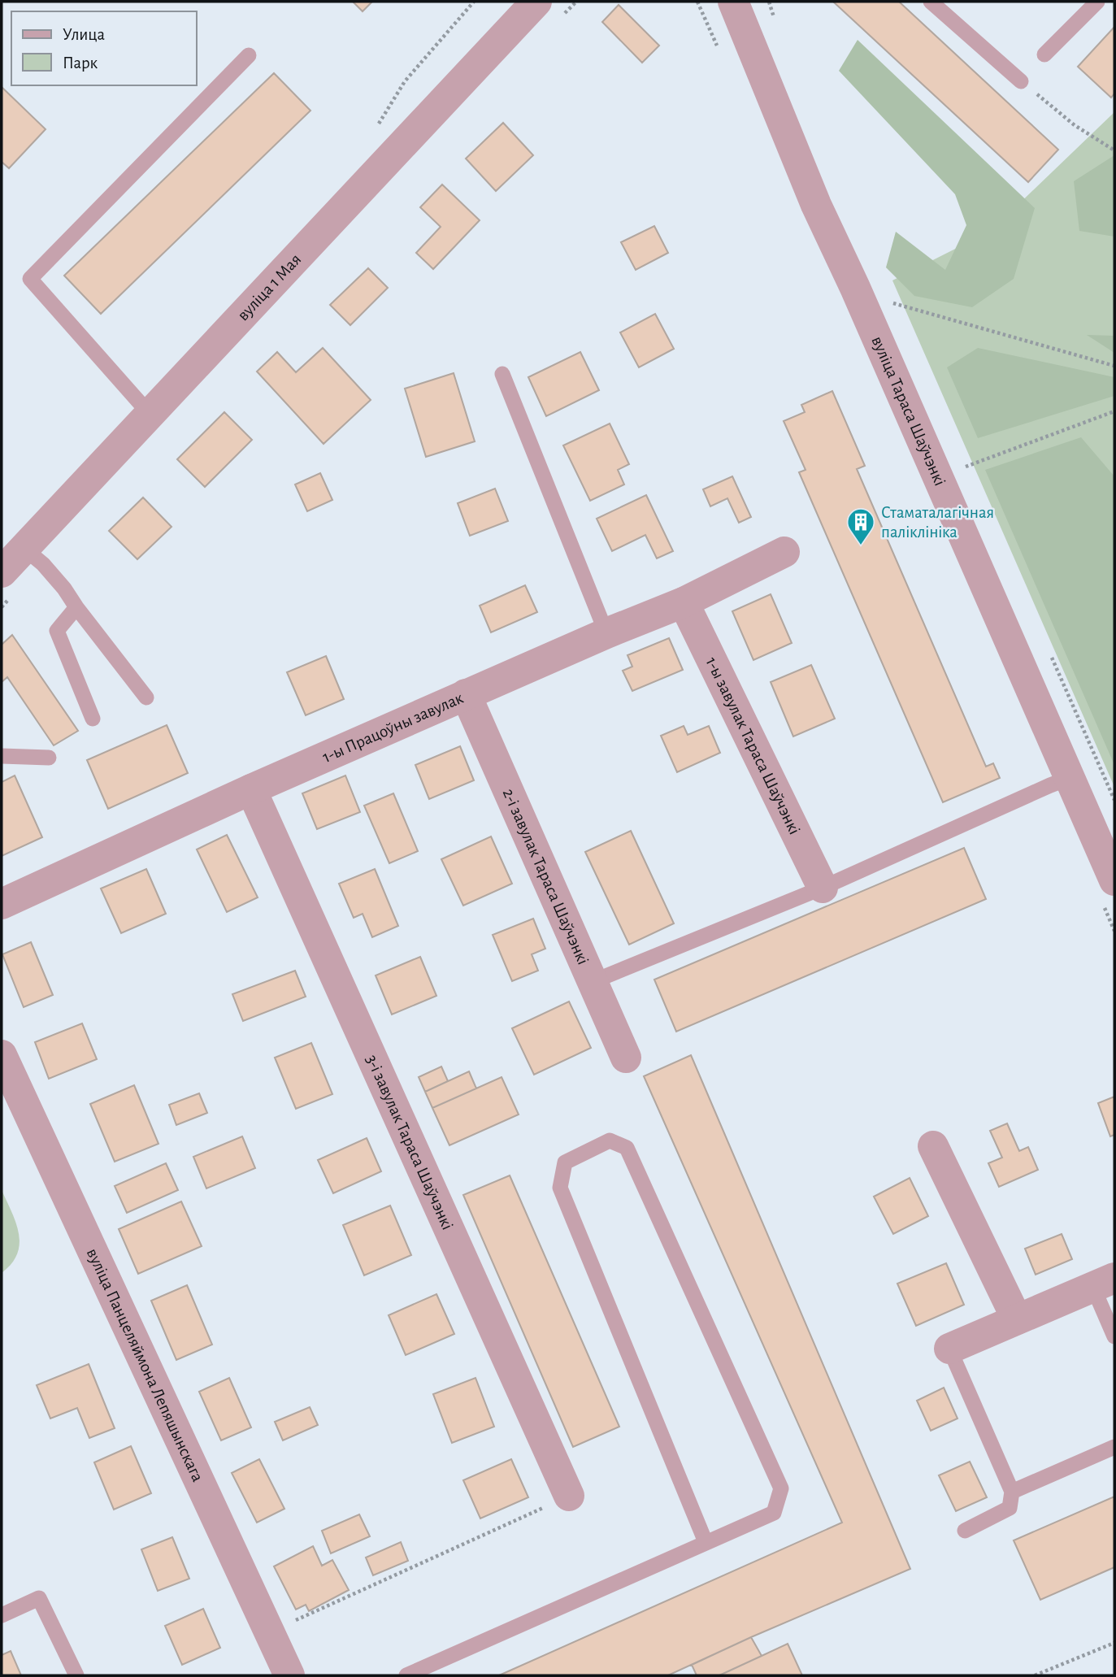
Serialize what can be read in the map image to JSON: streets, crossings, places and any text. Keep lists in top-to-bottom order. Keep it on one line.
{"streets":{"street":["вуліца 1 Мая","вуліца Тараса Шаўчэнкі","1-ы Працоўны завулак","1-ы завулак Тараса Шаўчэнкі","2-і завулак Тараса Шаўчэнкі","3-і завулак Тараса Шаўчэнкі","вуліца Панцеляймона Лепяшынскага"]},"crossings":[["1-ы Працоўны завулак","1-ы завулак Тараса Шаўчэнкі"],["1-ы Працоўны завулак","2-і завулак Тараса Шаўчэнкі"],["1-ы Працоўны завулак","3-і завулак Тараса Шаўчэнкі"]],"places":{"building":["Стаматалагічная паліклініка"]},"legend":["Улица","Парк"]}
